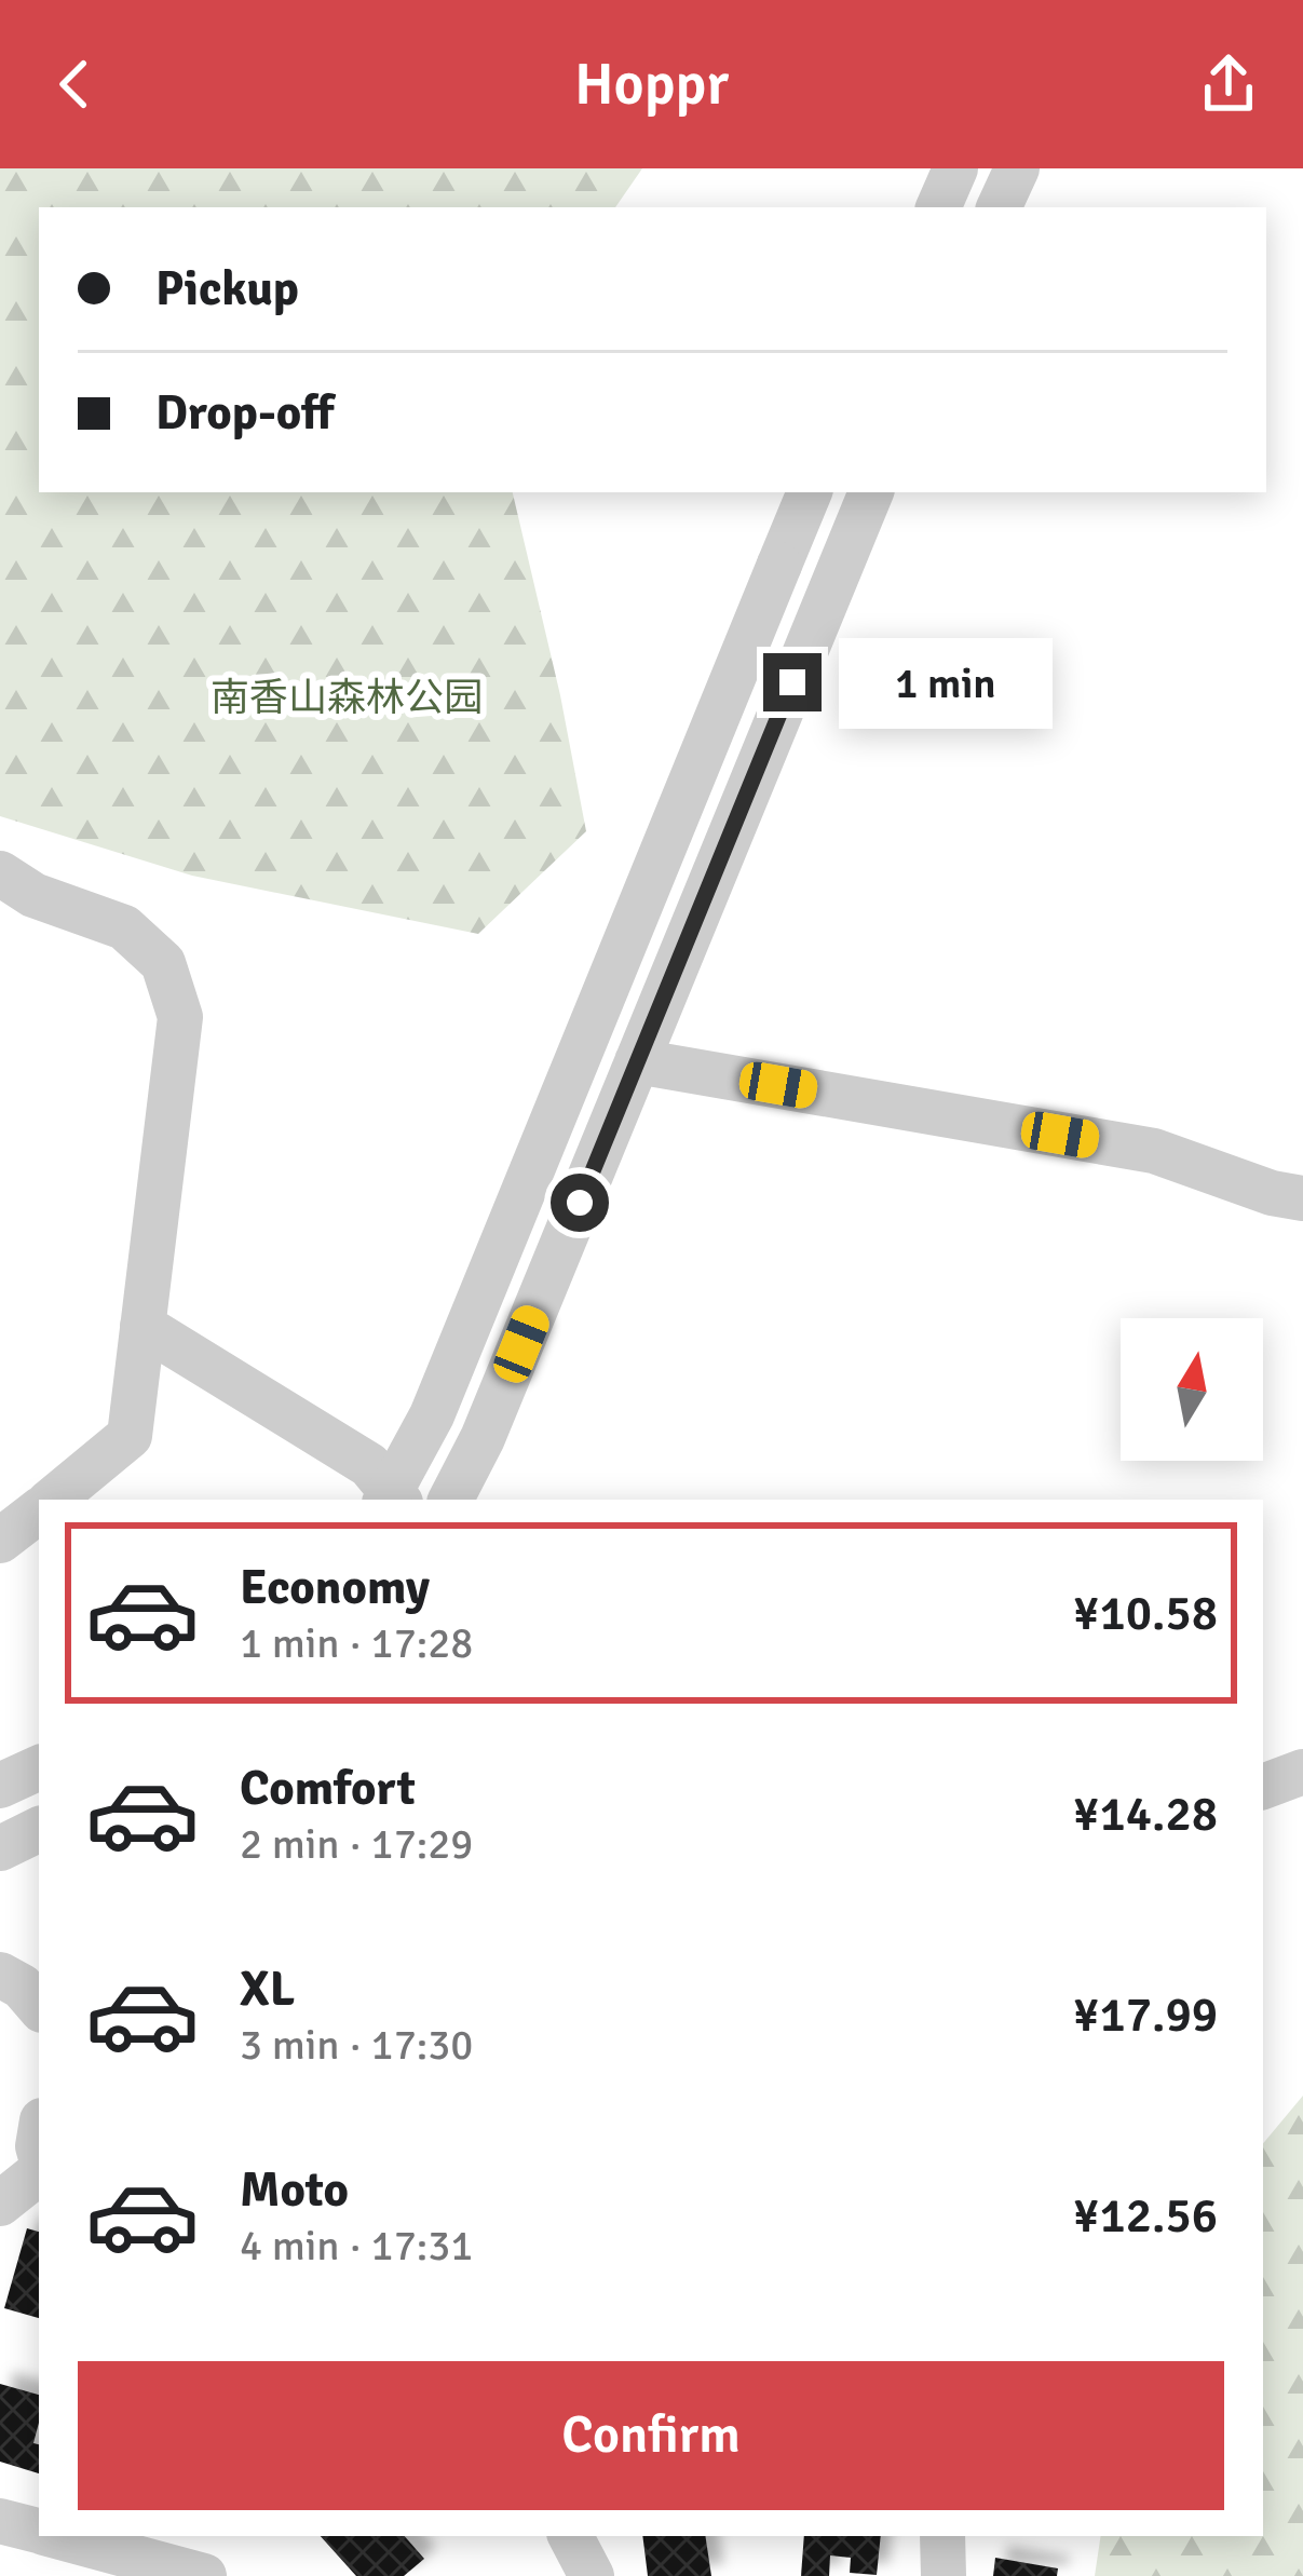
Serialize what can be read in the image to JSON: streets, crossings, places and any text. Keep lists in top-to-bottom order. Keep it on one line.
{"parks":["南香山森林公园"],"north":"top","page":{"header":"Hoppr","banner":["Pickup","Drop-off"],"bubble":"1 min","list":[{"name":"Economy","note":"1 min · 17:28","value":"¥10.58"},{"name":"Comfort","note":"2 min · 17:29","value":"¥14.28"},{"name":"XL","note":"3 min · 17:30","value":"¥17.99"},{"name":"Moto","note":"4 min · 17:31","value":"¥12.56"}],"buttons":"Confirm"}}
